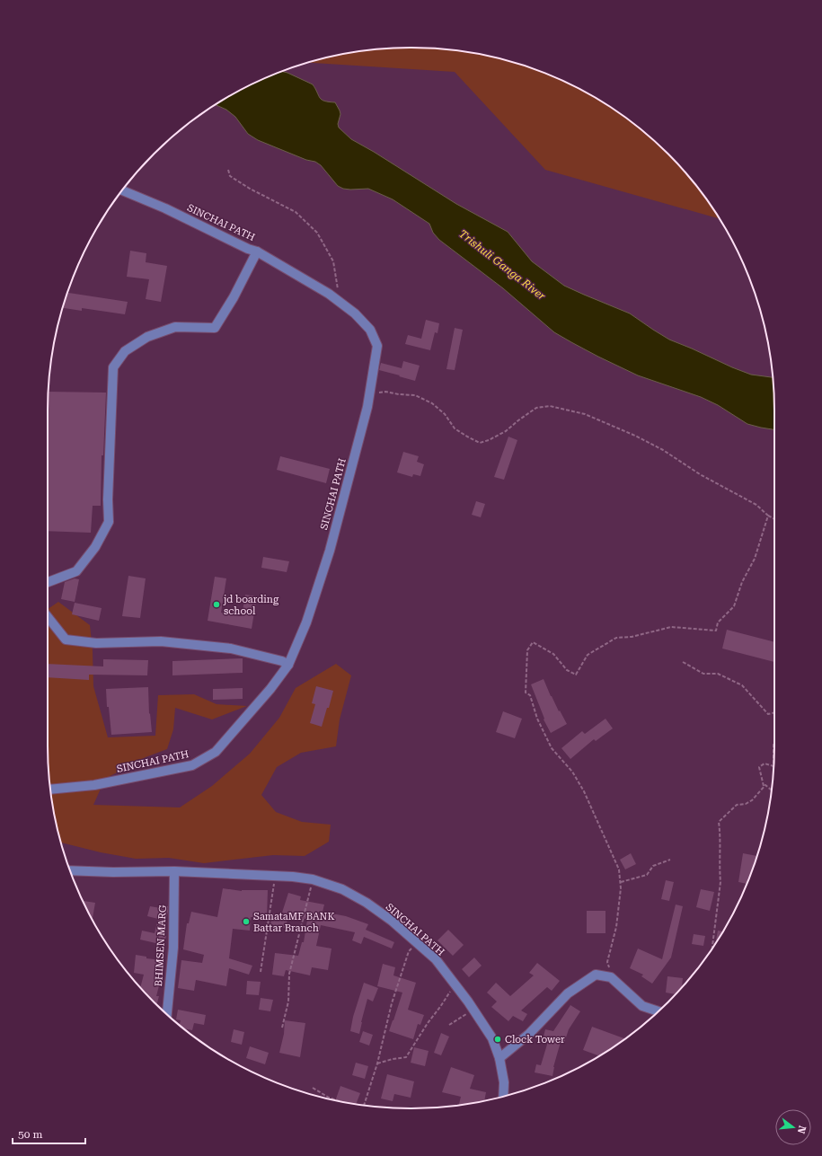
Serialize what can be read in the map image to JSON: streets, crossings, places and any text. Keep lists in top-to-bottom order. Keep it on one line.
{"streets":{"street":["SINCHAI PATH","BHIMSEN MARG"]},"crossings":[["SINCHAI PATH","BHIMSEN MARG"]],"water":["Trishuli Ganga River"],"places":["jd boarding school","SamataMF BANK Battar Branch","Clock Tower"],"scale_bar":"50 m","north":"right"}
